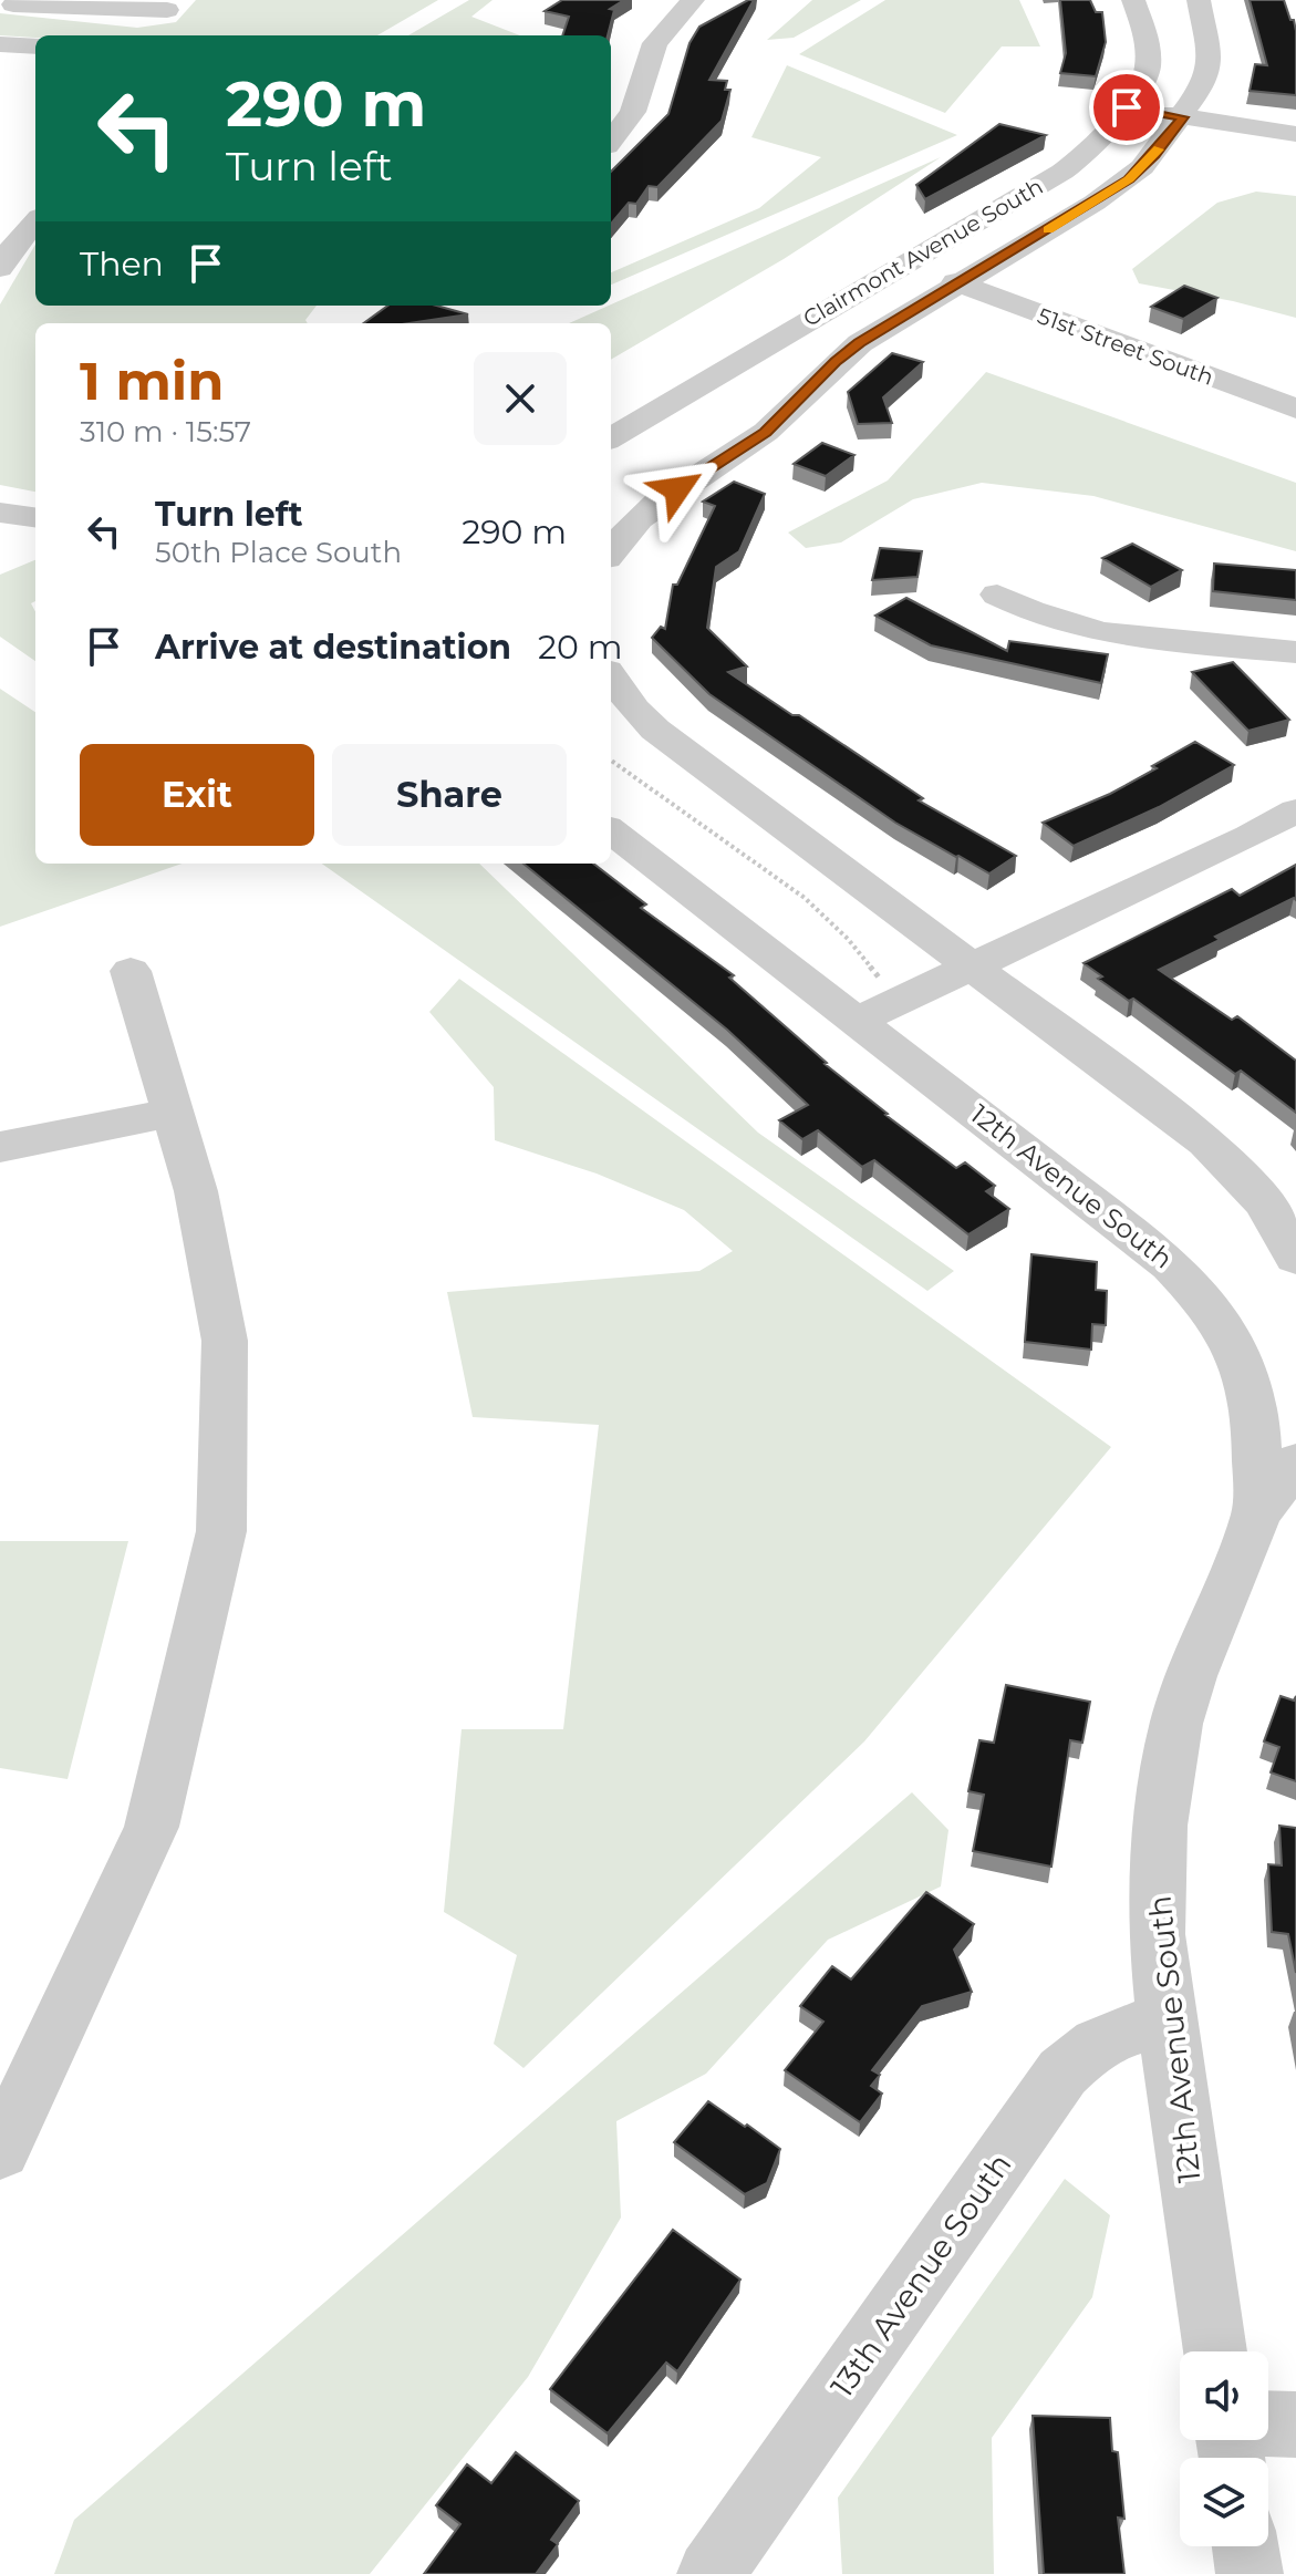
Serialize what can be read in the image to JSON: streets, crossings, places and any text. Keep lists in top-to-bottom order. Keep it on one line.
{"streets":{"street":["Clairmont Avenue South","51st Street South","12th Avenue South","13th Avenue South"]},"crossings":[["Clairmont Avenue South","51st Street South"],["12th Avenue South","13th Avenue South"]],"page":{"turn":["290 m","Turn left"],"then":"Then","heading":["1 min","310 m · 15:57"],"list":[{"name":"Turn left","note":"50th Place South","value":"290 m"},{"name":"Arrive at destination","value":"20 m"}],"buttons":["Exit","Share"]}}
